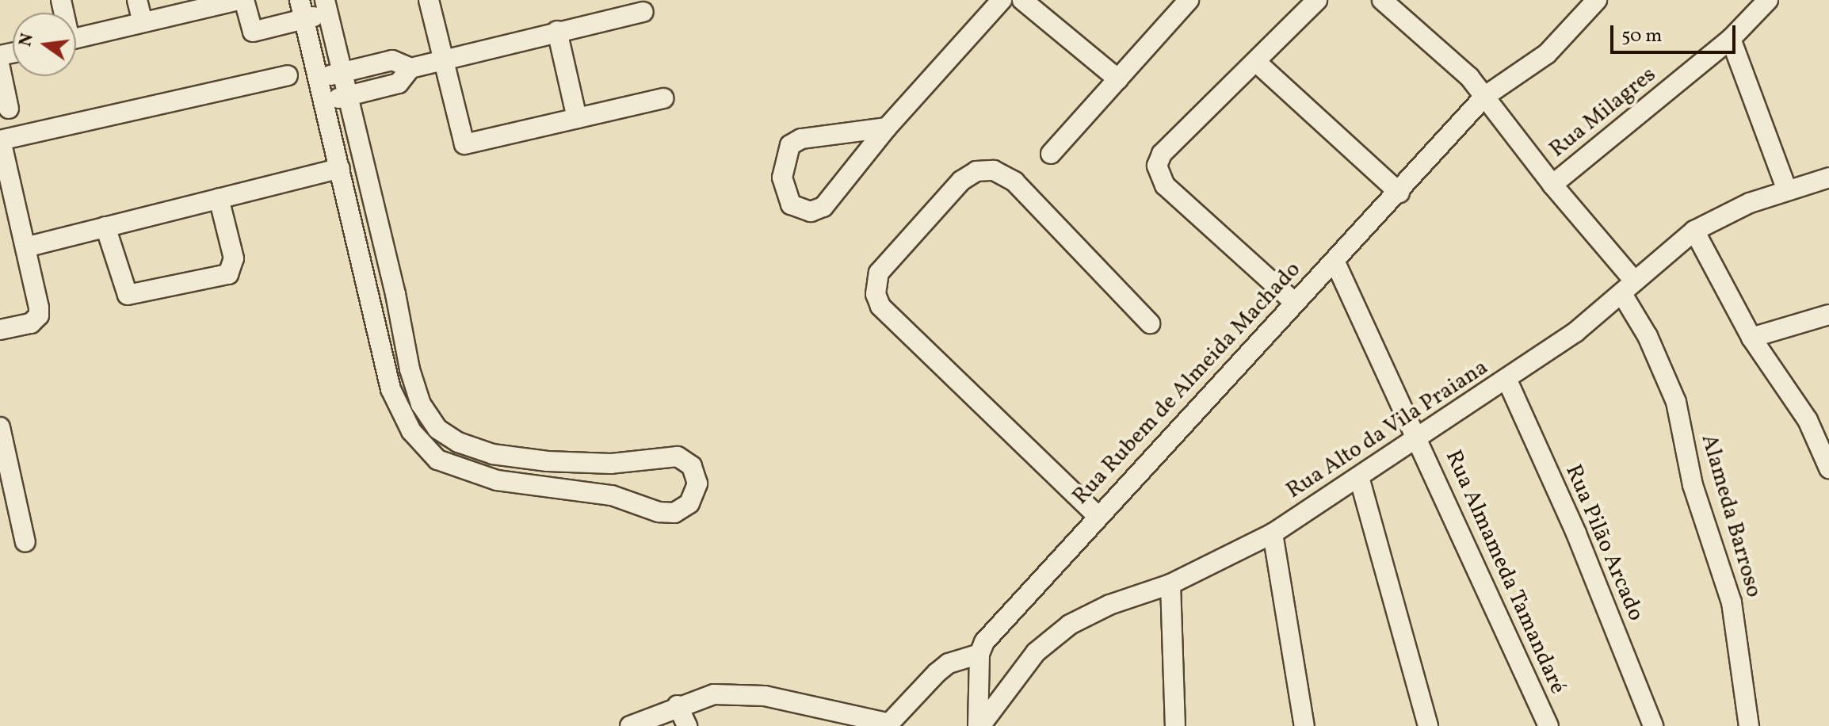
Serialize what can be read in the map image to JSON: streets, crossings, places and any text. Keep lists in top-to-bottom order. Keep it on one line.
{"streets":{"street":["Rua Milagres","Rua Rubem de Almeida Machado","Rua Alto da Vila Praiana","Alameda Barroso","Rua Pilão Arcado","Rua Almameda Tamandaré"]},"crossings":[["Rua Milagres","Alameda Barroso"],["Rua Rubem de Almeida Machado","Alameda Barroso"],["Rua Rubem de Almeida Machado","Rua Almameda Tamandaré"],["Rua Alto da Vila Praiana","Alameda Barroso"],["Rua Alto da Vila Praiana","Rua Pilão Arcado"],["Rua Alto da Vila Praiana","Rua Almameda Tamandaré"]],"scale_bar":"50 m","north":"left"}
